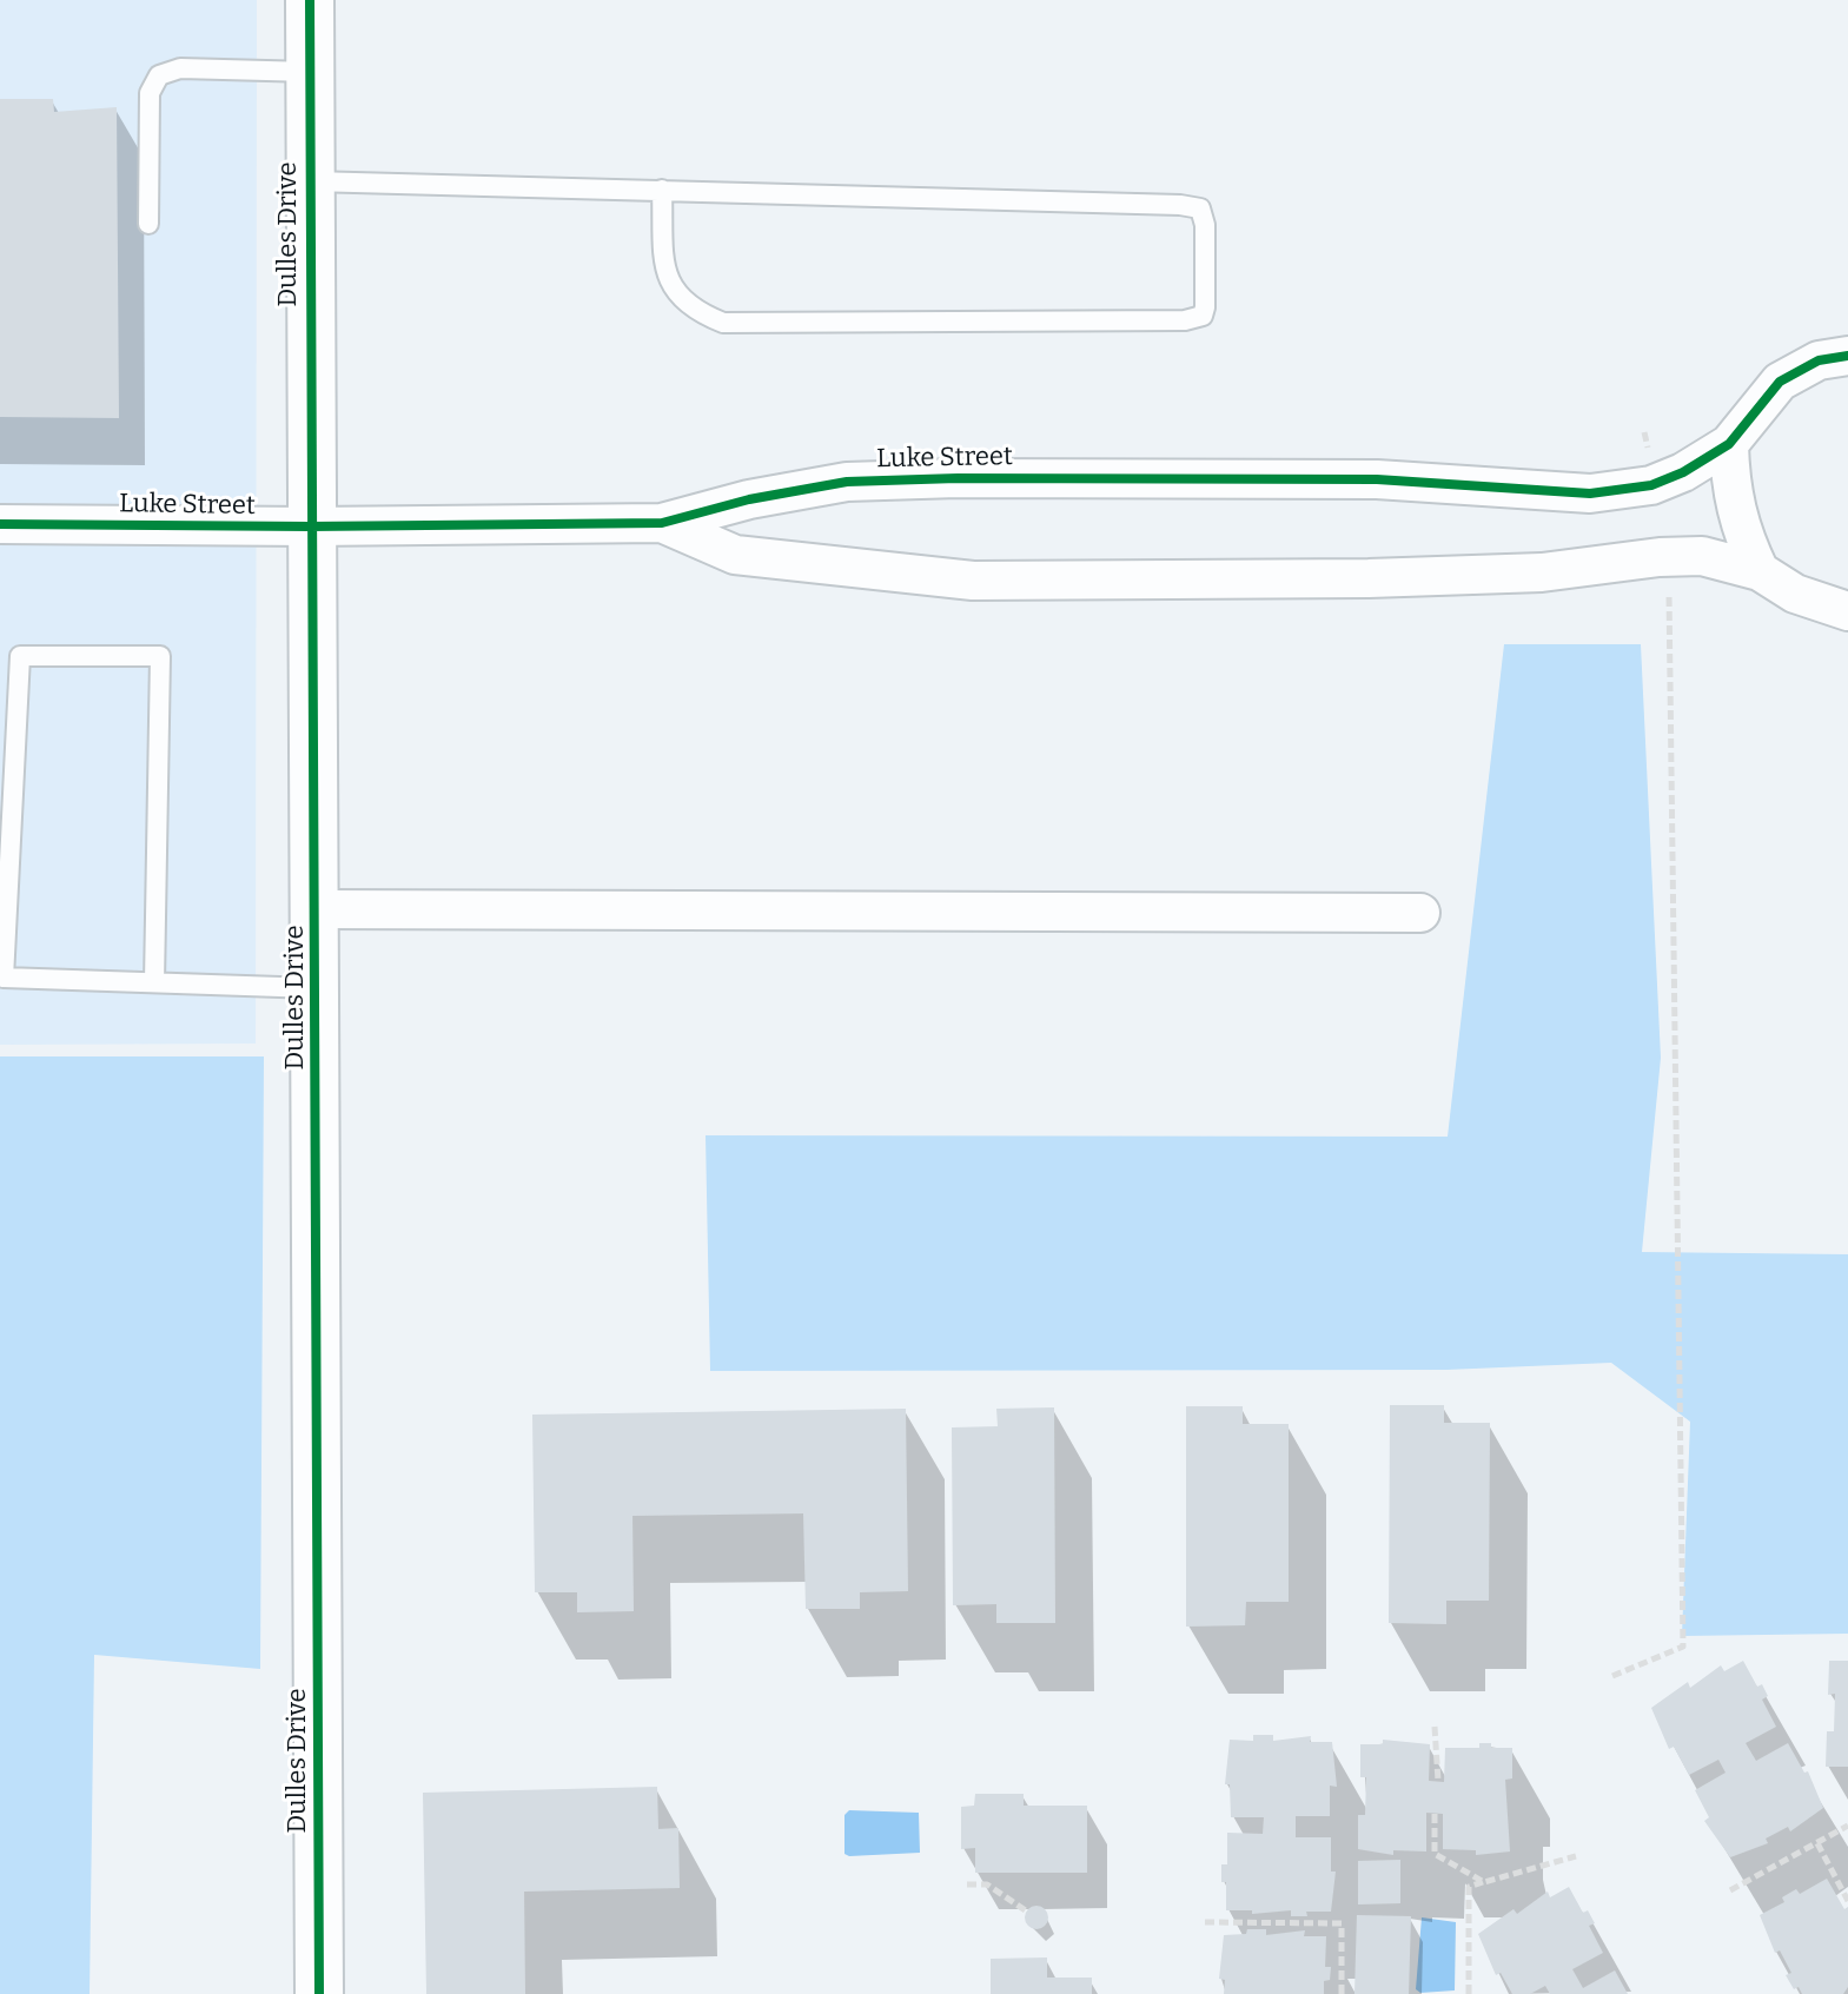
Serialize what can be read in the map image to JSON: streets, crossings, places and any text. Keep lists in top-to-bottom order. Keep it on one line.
{"streets":{"street":["Dulles Drive","Luke Street"]},"crossings":[["Dulles Drive","Luke Street"]]}
